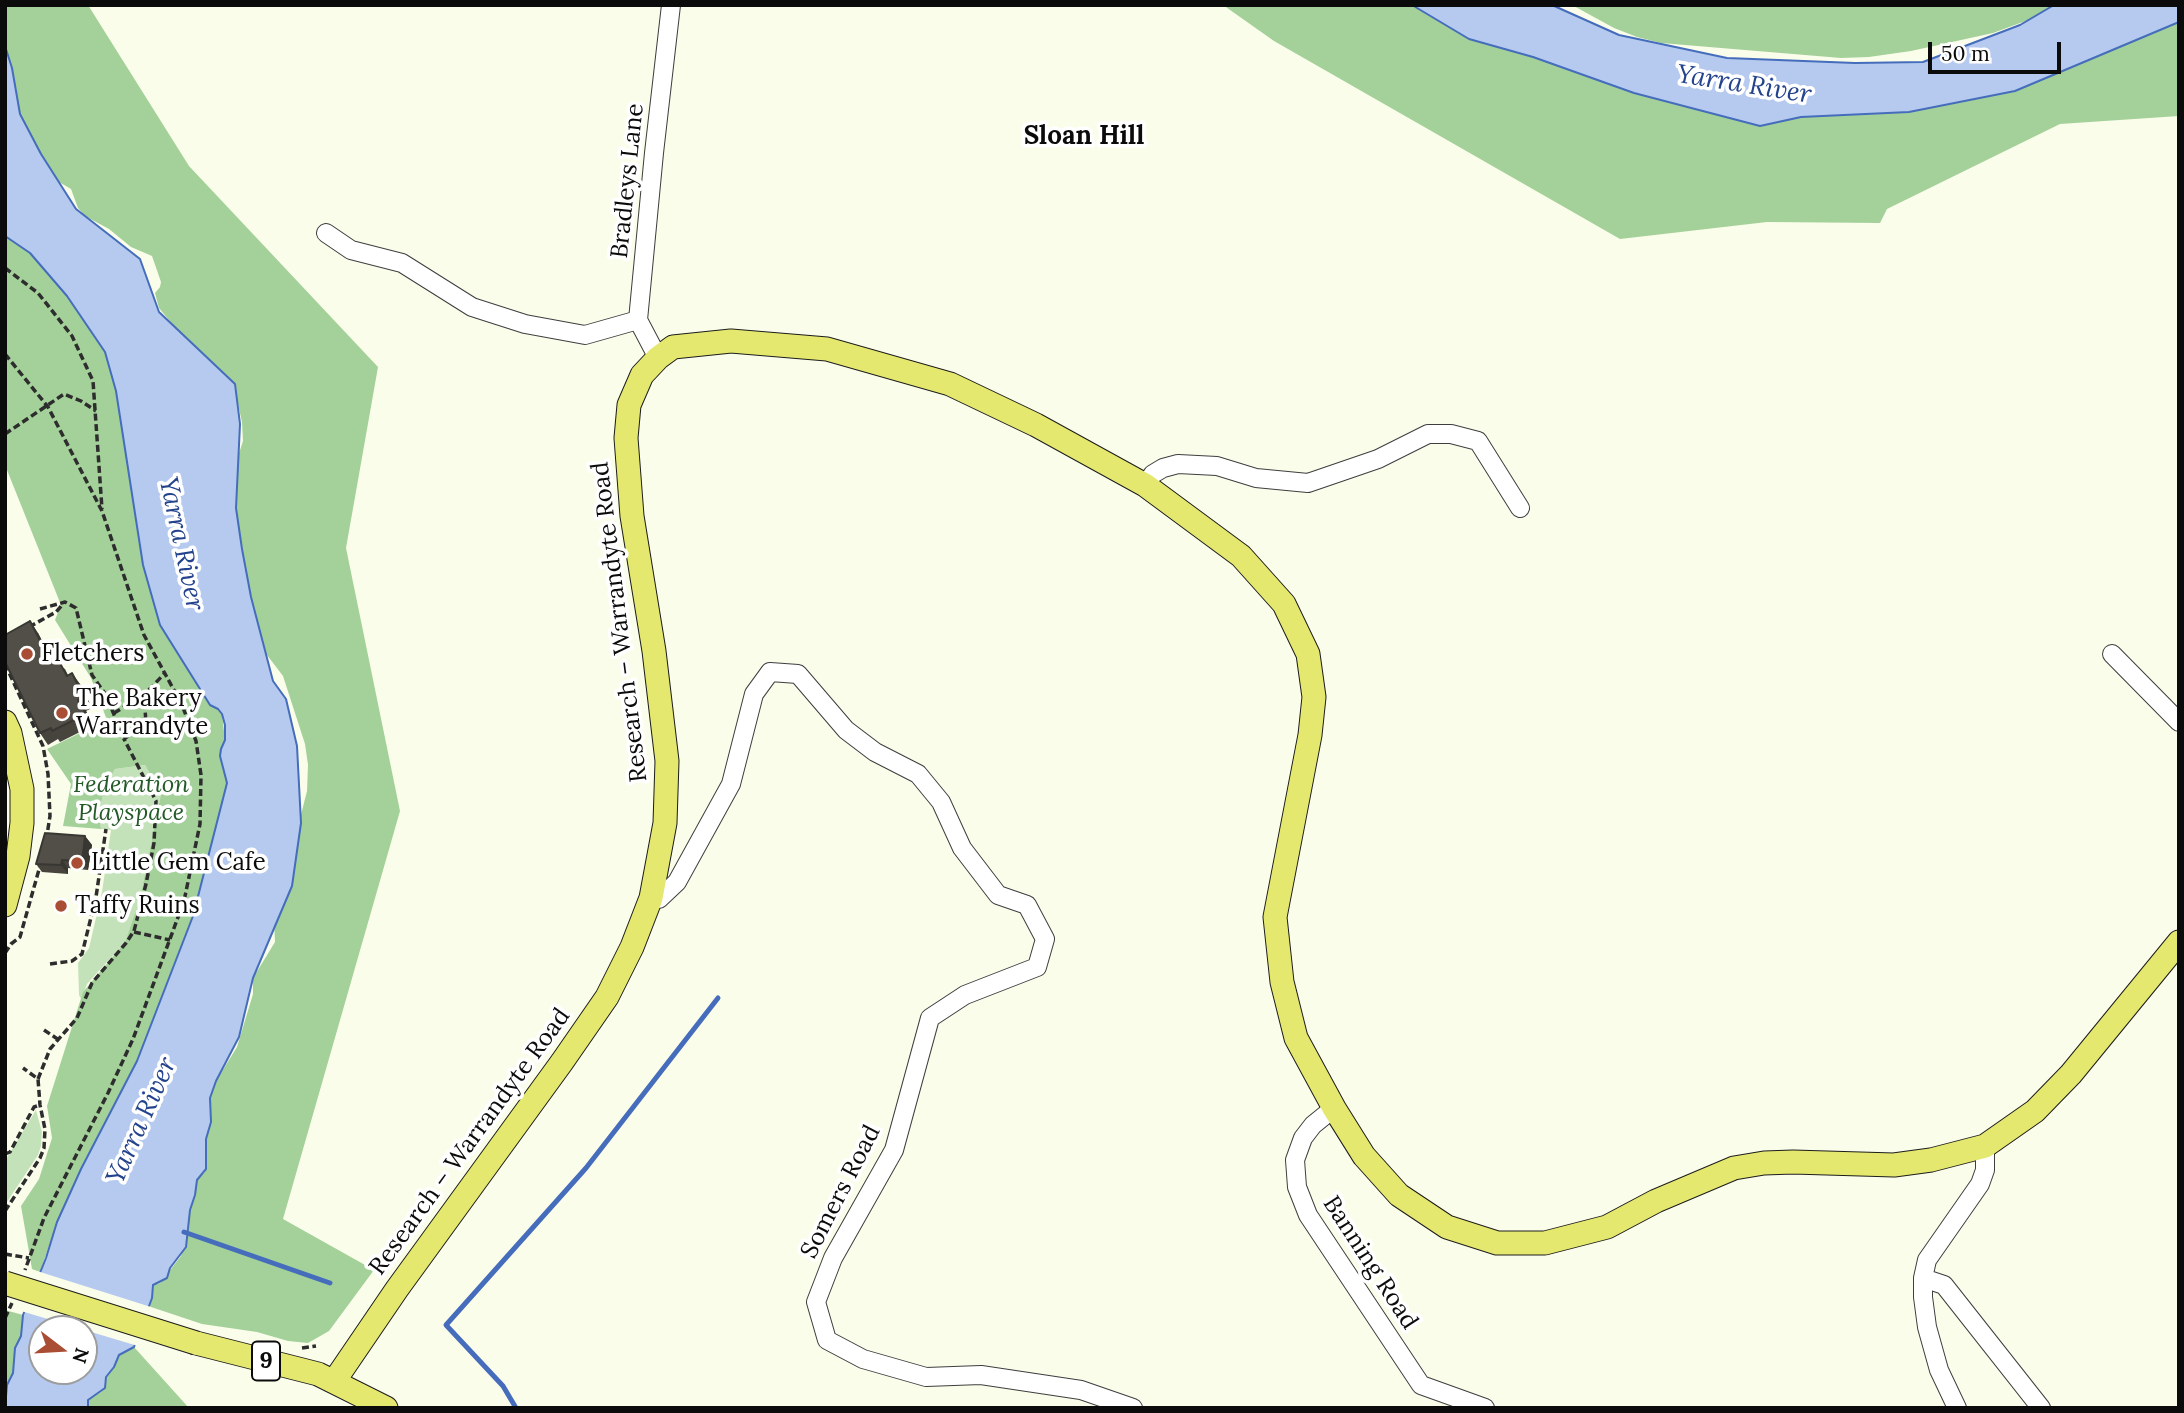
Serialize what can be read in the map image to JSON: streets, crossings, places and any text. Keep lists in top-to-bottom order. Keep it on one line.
{"streets":{"main road":["Research – Warrandyte Road","9"],"street":["Bradleys Lane","Somers Road","Banning Road"]},"crossings":[["Research – Warrandyte Road","Somers Road"],["Research – Warrandyte Road","9"]],"districts":["Sloan Hill"],"water":["Yarra River"],"parks":["Federation Playspace"],"places":["Fletchers","The Bakery Warrandyte","Little Gem Cafe","Taffy Ruins"],"scale_bar":"50 m","north":"right"}
